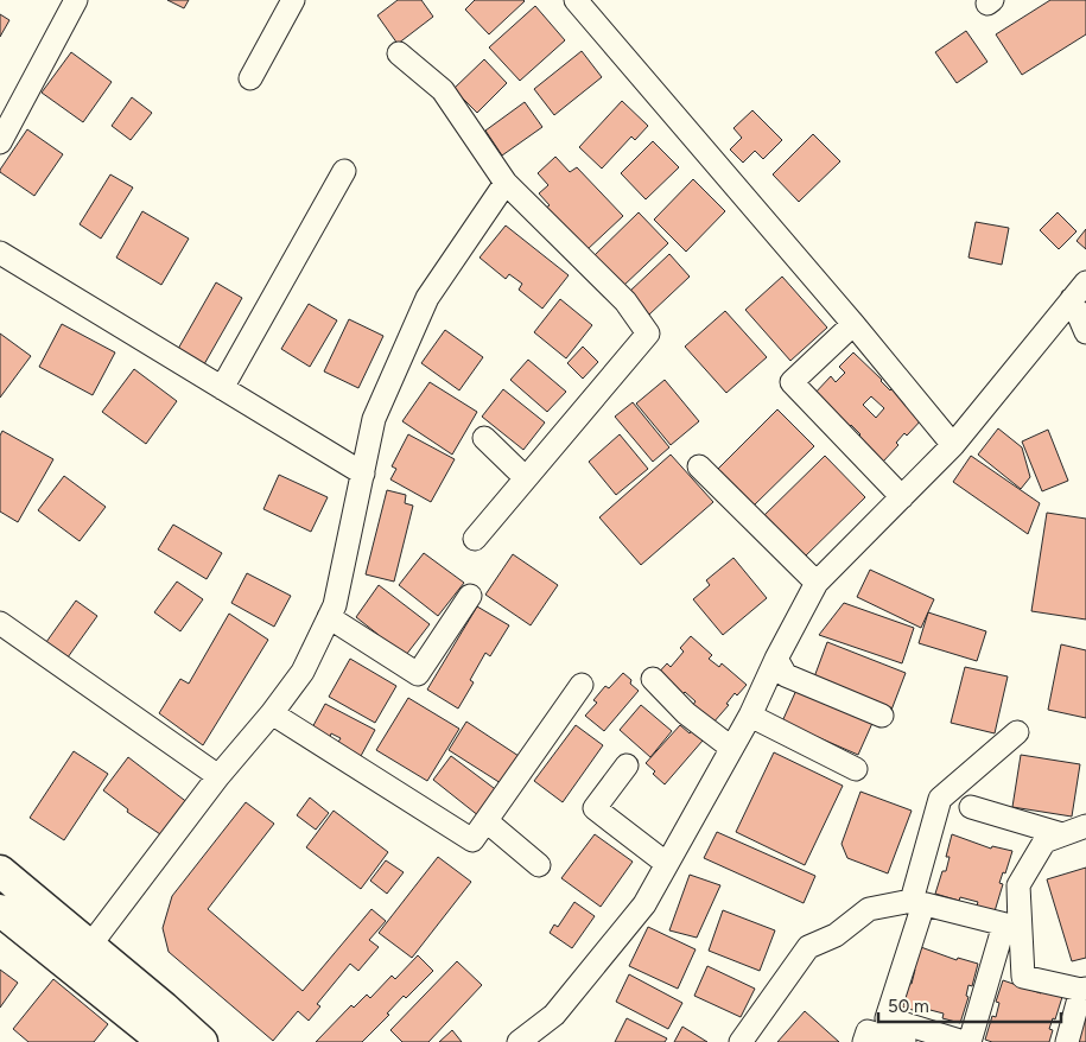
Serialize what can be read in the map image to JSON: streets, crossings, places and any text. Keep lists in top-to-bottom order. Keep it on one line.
{"scale_bar":"50 m"}
